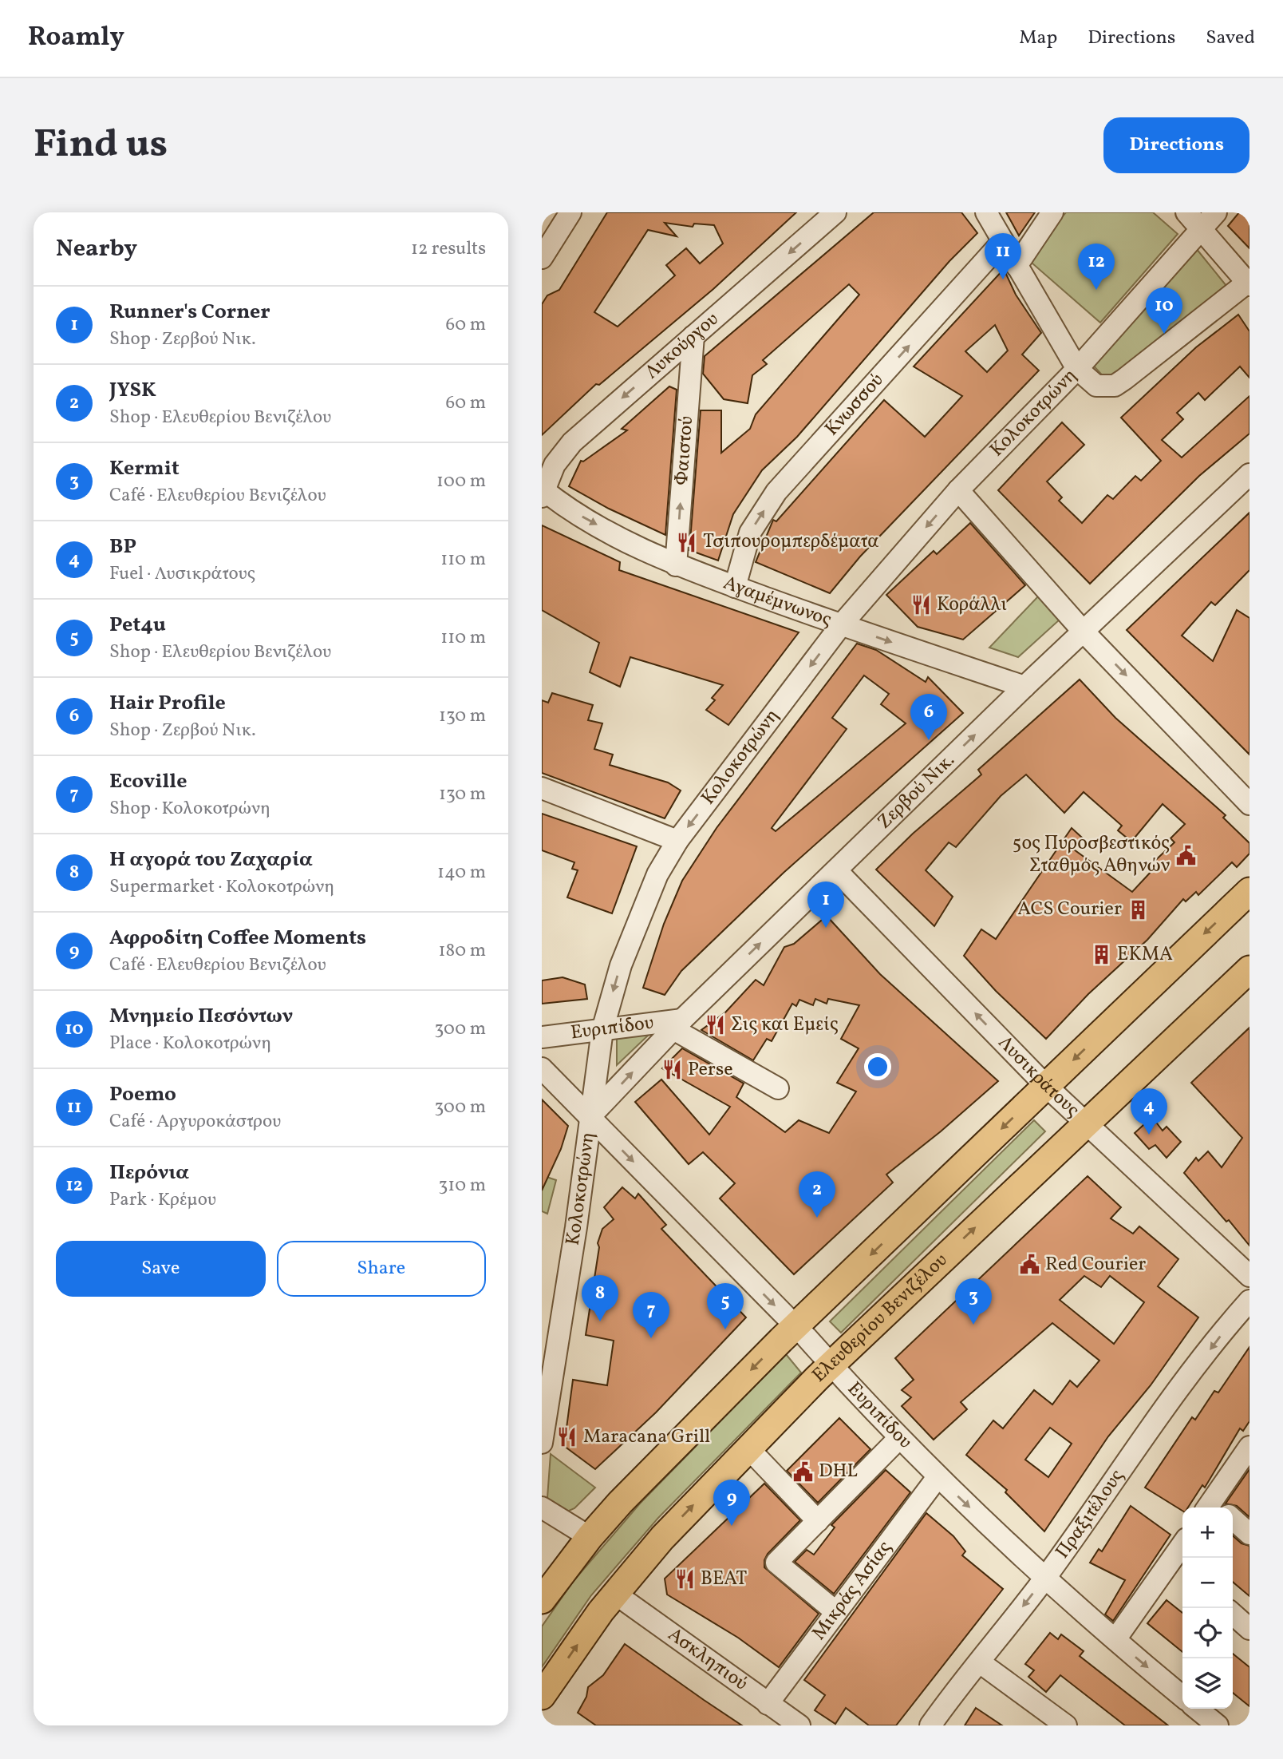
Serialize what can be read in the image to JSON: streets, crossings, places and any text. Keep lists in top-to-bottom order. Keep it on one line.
{"streets":{"main road":["Ελευθερίου Βενιζέλου"],"street":["Λυκούργου","Κνωσσού","Κολοκοτρώνη","Φαιστού","Αγαμέμνωνος","Ζερβού Νικ.","Ευριπίδου","Λυσικράτους","Πραξιτέλους","Μικράς Ασίας","Ασκληπιού"]},"crossings":[["Λυκούργου","Φαιστού"],["Λυκούργου","Αγαμέμνωνος"],["Κνωσσού","Αγαμέμνωνος"],["Κολοκοτρώνη","Αγαμέμνωνος"],["Κολοκοτρώνη","Ζερβού Νικ."],["Κολοκοτρώνη","Ευριπίδου"],["Φαιστού","Αγαμέμνωνος"],["Αγαμέμνωνος","Ζερβού Νικ."],["Ζερβού Νικ.","Ευριπίδου"],["Ζερβού Νικ.","Λυσικράτους"],["Ευριπίδου","Ελευθερίου Βενιζέλου"],["Ευριπίδου","Πραξιτέλους"],["Ευριπίδου","Μικράς Ασίας"],["Λυσικράτους","Ελευθερίου Βενιζέλου"],["Ελευθερίου Βενιζέλου","Ασκληπιού"],["Μικράς Ασίας","Ασκληπιού"]],"one_way":["Λυκούργου","Κνωσσού","Κολοκοτρώνη","Φαιστού","Ζερβού Νικ.","Λυσικράτους"],"places":{"restaurant":["Τσιπουρομπερδέματα","Κοράλλι","Σις και Εμείς","Perse","Maracana Grill","ΒΕΑΤ"],"public building":["5ος Πυροσβεστικός Σταθμός Αθηνών","Red Courier","DHL"],"building":["ACS Courier","ΕΚΜΑ"]},"page":{"header":"Roamly","nav":["Map","Directions","Saved"],"buttons":["Directions",["Save","Share"]],"title":"Find us","heading":["Nearby","12 results"],"pins":["11","12","10","6","1","4","2","8","3","5","7","9"],"list":[{"mark":"1","name":"Runner's Corner","note":"Shop · Ζερβού Νικ.","value":"60 m"},{"mark":"2","name":"JYSK","note":"Shop · Ελευθερίου Βενιζέλου","value":"60 m"},{"mark":"3","name":"Kermit","note":"Café · Ελευθερίου Βενιζέλου","value":"100 m"},{"mark":"4","name":"BP","note":"Fuel · Λυσικράτους","value":"110 m"},{"mark":"5","name":"Pet4u","note":"Shop · Ελευθερίου Βενιζέλου","value":"110 m"},{"mark":"6","name":"Hair Profile","note":"Shop · Ζερβού Νικ.","value":"130 m"},{"mark":"7","name":"Ecoville","note":"Shop · Κολοκοτρώνη","value":"130 m"},{"mark":"8","name":"Η αγορά του Ζαχαρία","note":"Supermarket · Κολοκοτρώνη","value":"140 m"},{"mark":"9","name":"Αφροδίτη Coffee Moments","note":"Café · Ελευθερίου Βενιζέλου","value":"180 m"},{"mark":"10","name":"Μνημείο Πεσόντων","note":"Place · Κολοκοτρώνη","value":"300 m"},{"mark":"11","name":"Poemo","note":"Café · Αργυροκάστρου","value":"300 m"},{"mark":"12","name":"Περόνια","note":"Park · Κρέμου","value":"310 m"}],"map_buttons":["+","−"]}}
